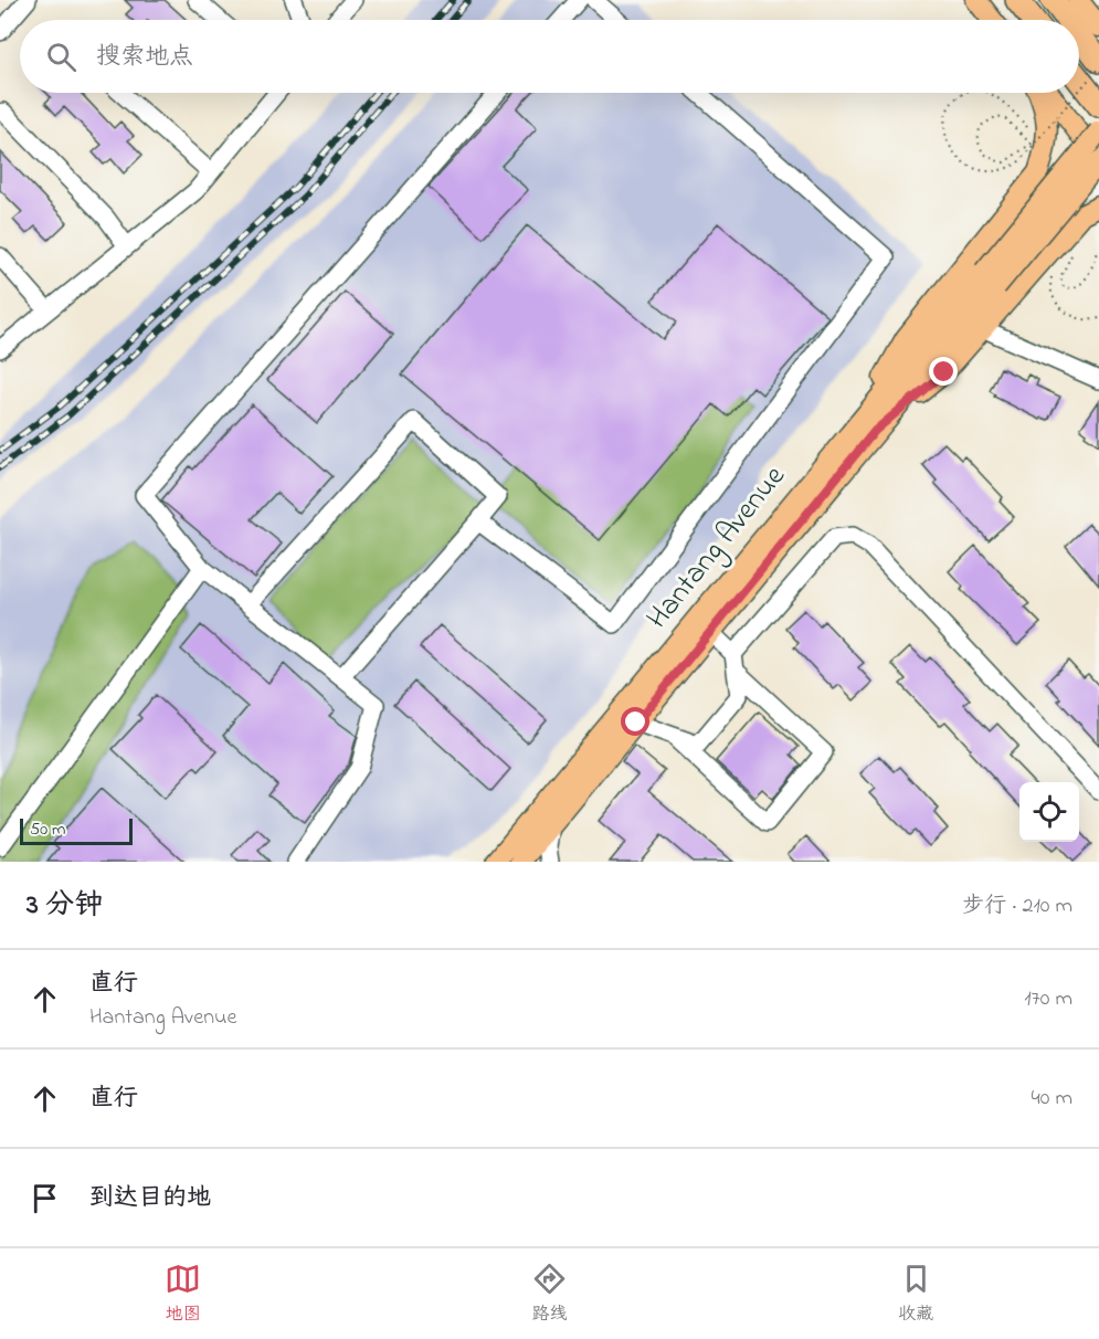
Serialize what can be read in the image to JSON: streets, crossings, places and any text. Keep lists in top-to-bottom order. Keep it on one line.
{"streets":{"main road":["Hantang Avenue"]},"scale_bar":"50 m","page":{"search":"搜索地点","scale":"50 m","heading":["3 分钟","步行 · 210 m"],"list":[["直行","Hantang Avenue","170 m"],["直行","40 m"],"到达目的地"],"nav":["地图","路线","收藏"]}}
